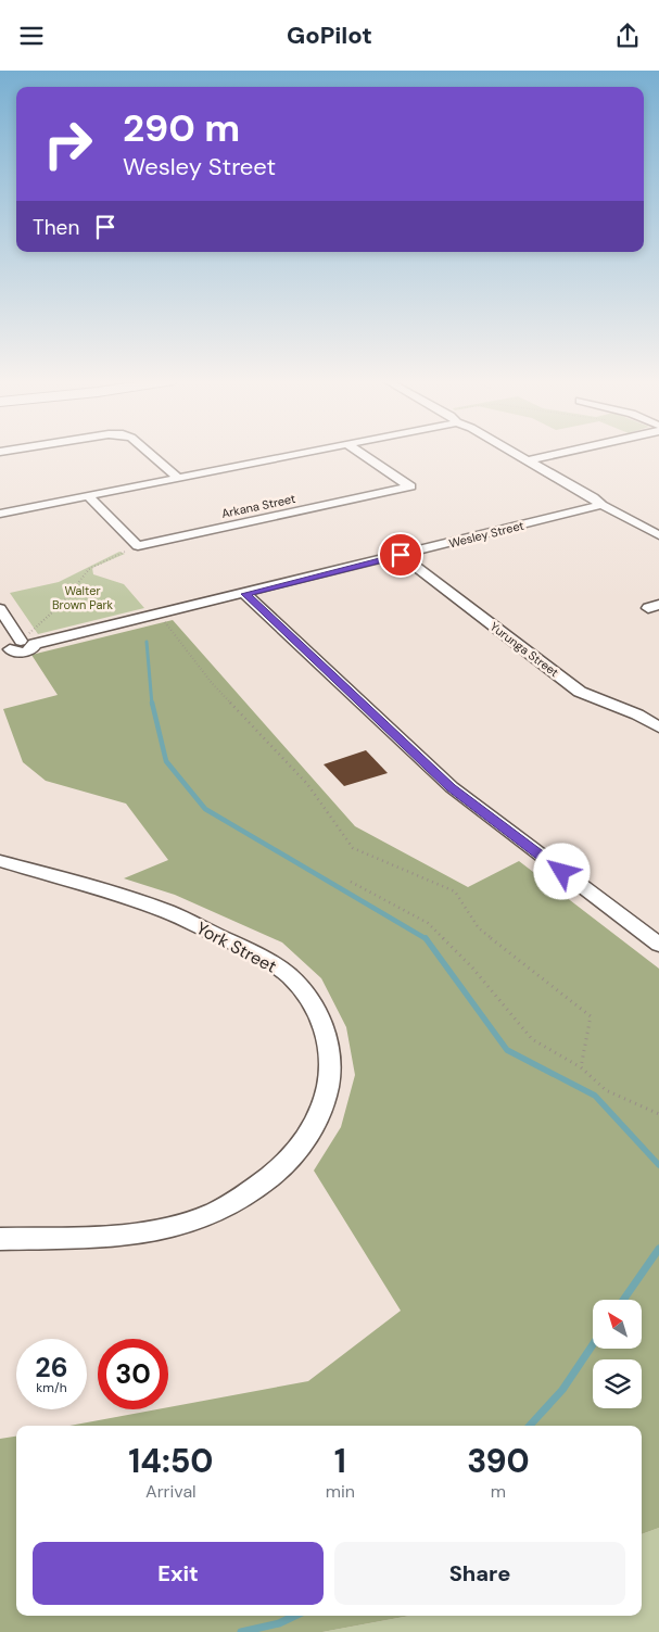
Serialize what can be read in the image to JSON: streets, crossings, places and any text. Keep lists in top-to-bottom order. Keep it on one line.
{"streets":{"street":["Arkana Street","Wesley Street","Yurunga Street","York Street"]},"crossings":[["Wesley Street","Yurunga Street"]],"parks":["Walter Brown Park"],"north":"top left","page":{"header":"GoPilot","turn":["290 m","Wesley Street"],"then":"Then","speed":"26 km/h","limit":"30","eta":["14:50","Arrival","1","min","390","m"],"buttons":["Exit","Share"]}}
